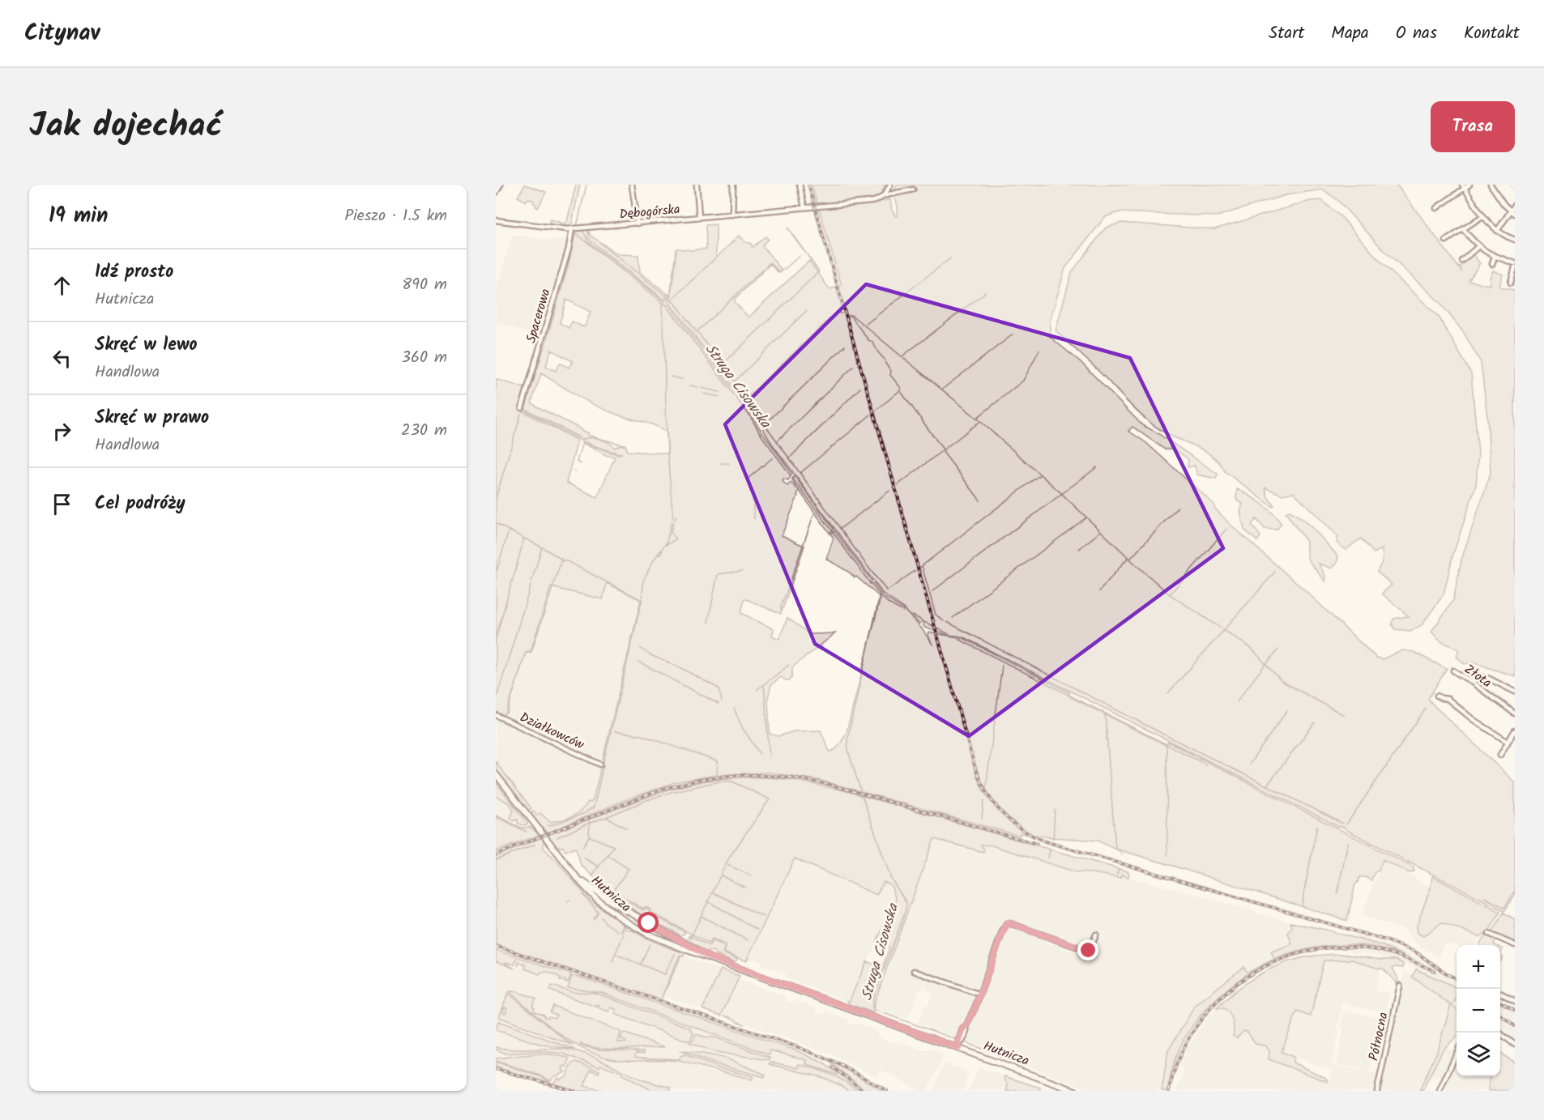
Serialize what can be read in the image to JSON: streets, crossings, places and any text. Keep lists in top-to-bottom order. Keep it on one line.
{"streets":{"main road":["Hutnicza"],"street":["Dębogórska","Spacerowa","Złota","Działkowców","Północna"]},"crossings":[["Dębogórska","Spacerowa"]],"water":["Struga Cisowska"],"page":{"header":"Citynav","nav":["Start","Mapa","O nas","Kontakt"],"title":"Jak dojechać","buttons":"Trasa","heading":["19 min","Pieszo · 1.5 km"],"list":[["Idź prosto","Hutnicza","890 m"],["Skręć w lewo","Handlowa","360 m"],["Skręć w prawo","Handlowa","230 m"],"Cel podróży"],"map_buttons":["+","−"]}}
